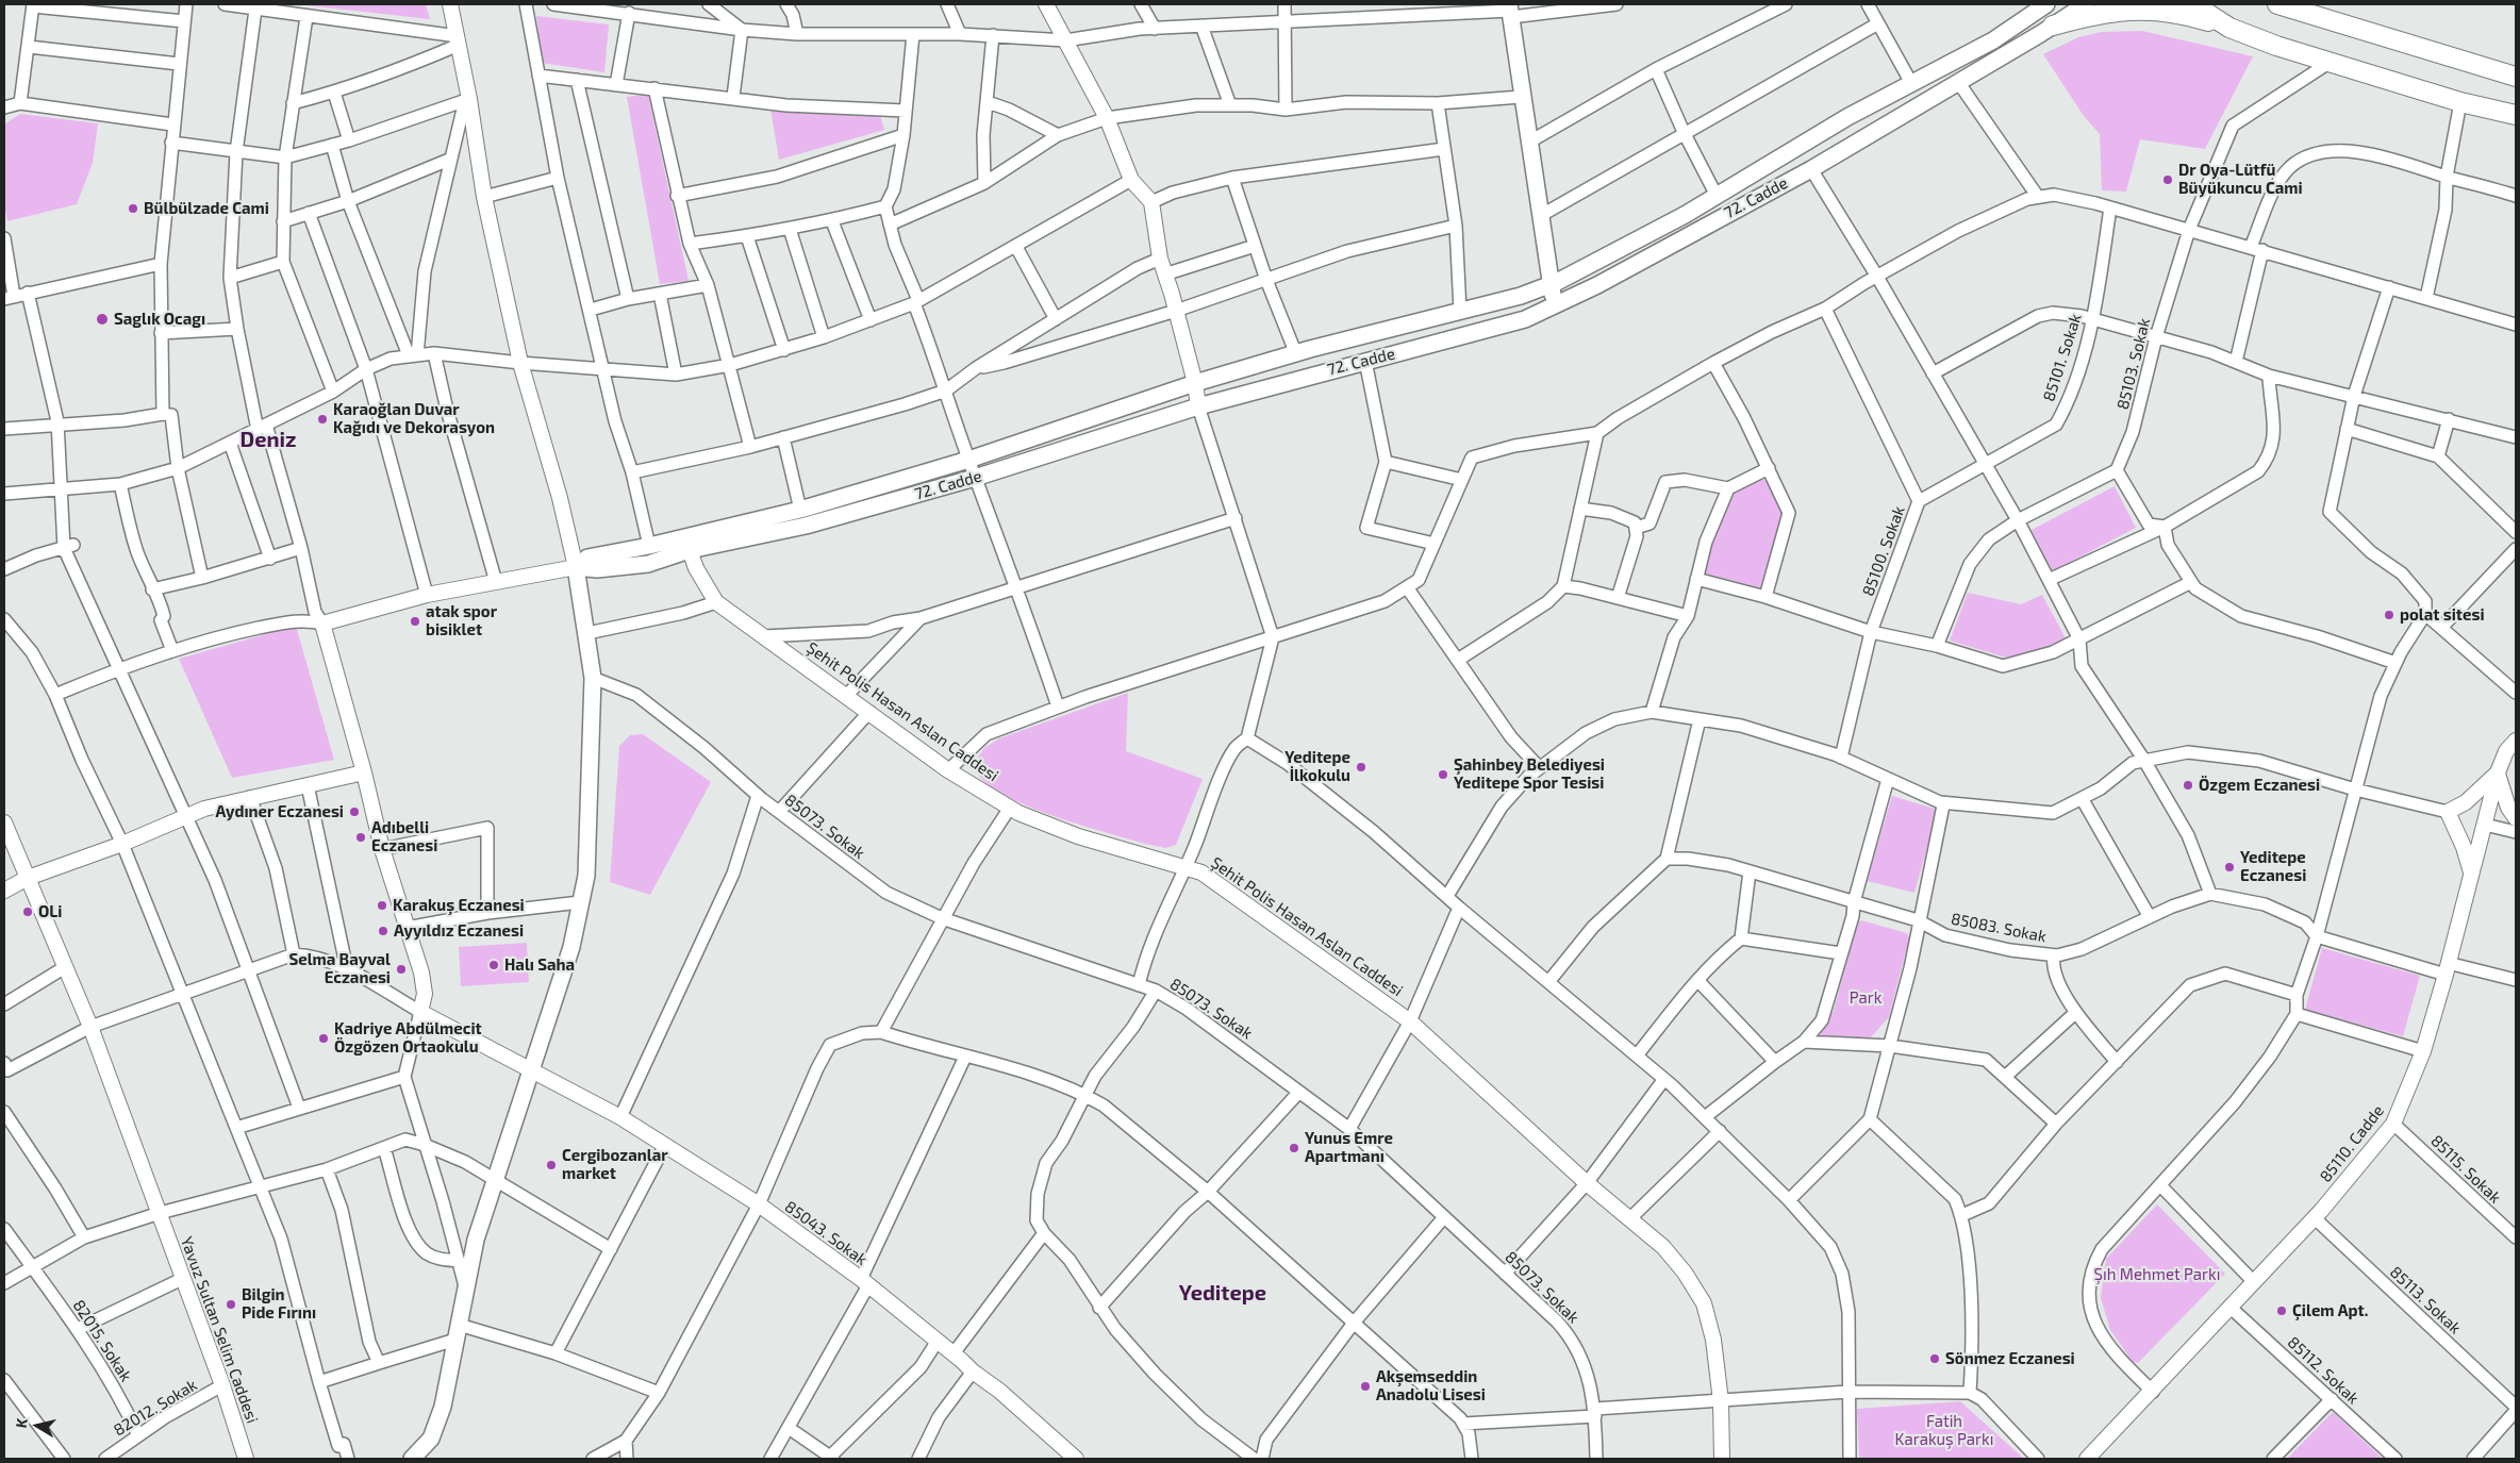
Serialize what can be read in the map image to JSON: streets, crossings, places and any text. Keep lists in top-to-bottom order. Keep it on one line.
{"streets":{"main road":["72. Cadde"],"street":["85101. Sokak","85103. Sokak","85100. Sokak","Şehit Polis Hasan Aslan Caddesi","85073. Sokak","85083. Sokak","85110. Cadde","85115. Sokak","85043. Sokak","85113. Sokak","Yavuz Sultan Selim Caddesi","82015. Sokak","85112. Sokak","82012. Sokak"]},"crossings":[["72. Cadde","Şehit Polis Hasan Aslan Caddesi"],["85101. Sokak","85100. Sokak"],["85110. Cadde","85115. Sokak"],["85110. Cadde","85113. Sokak"],["85110. Cadde","85112. Sokak"],["Yavuz Sultan Selim Caddesi","82012. Sokak"],["82015. Sokak","82012. Sokak"]],"districts":["Deniz","Yeditepe"],"parks":["Park","Şıh Mehmet Parkı","Fatih Karakuş Parkı"],"places":["Dr Oya-Lütfü Büyükuncu Cami","Bülbülzade Cami","Saglık Ocagı","Karaoğlan Duvar Kağıdı ve Dekorasyon","polat sitesi","atak spor bisiklet","Yeditepe İlkokulu","Şahinbey Belediyesi Yeditepe Spor Tesisi","Özgem Eczanesi","Aydıner Eczanesi","Adıbelli Eczanesi","Yeditepe Eczanesi","Karakuş Eczanesi","OLi","Ayyıldız Eczanesi","Halı Saha","Selma Bayval Eczanesi","Kadriye Abdülmecit Özgözen Ortaokulu","Yunus Emre Apartmanı","Cergibozanlar market","Bilgin Pide Fırını","Çilem Apt.","Sönmez Eczanesi","Akşemseddin Anadolu Lisesi"],"north":"left"}
